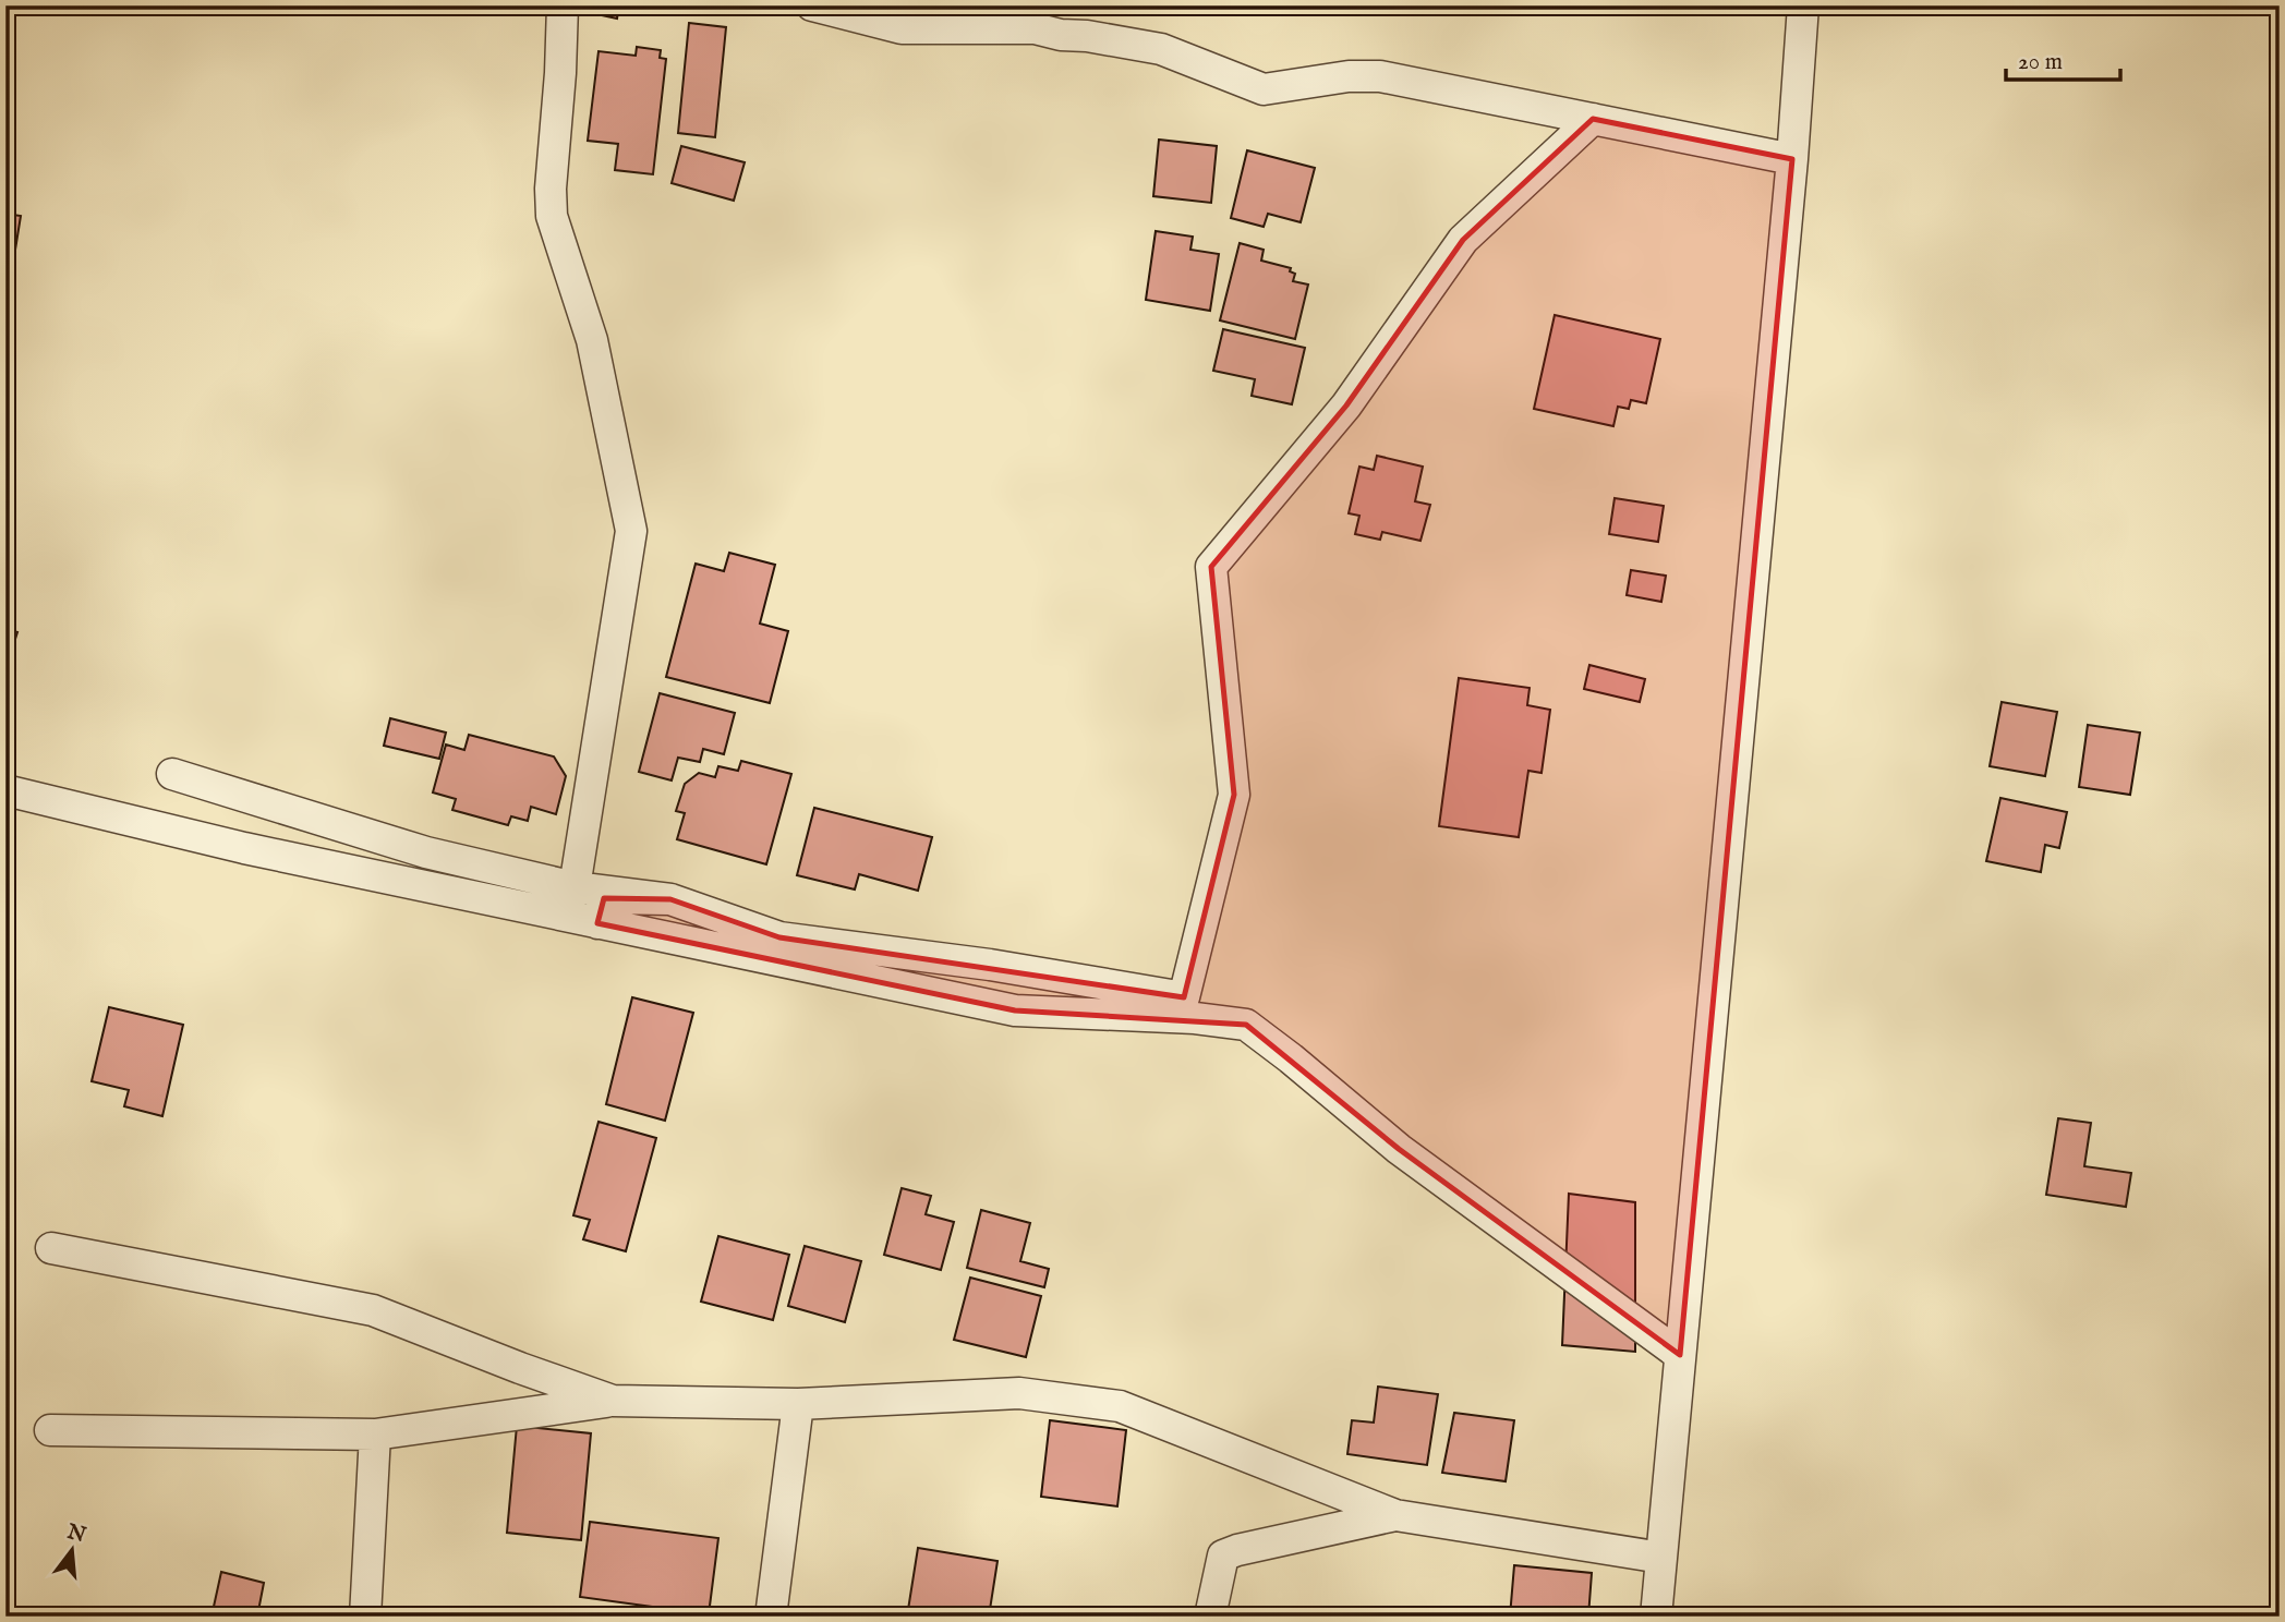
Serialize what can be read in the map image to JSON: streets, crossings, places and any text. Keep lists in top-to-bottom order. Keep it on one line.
{"scale_bar":"20 m","north":"top"}
